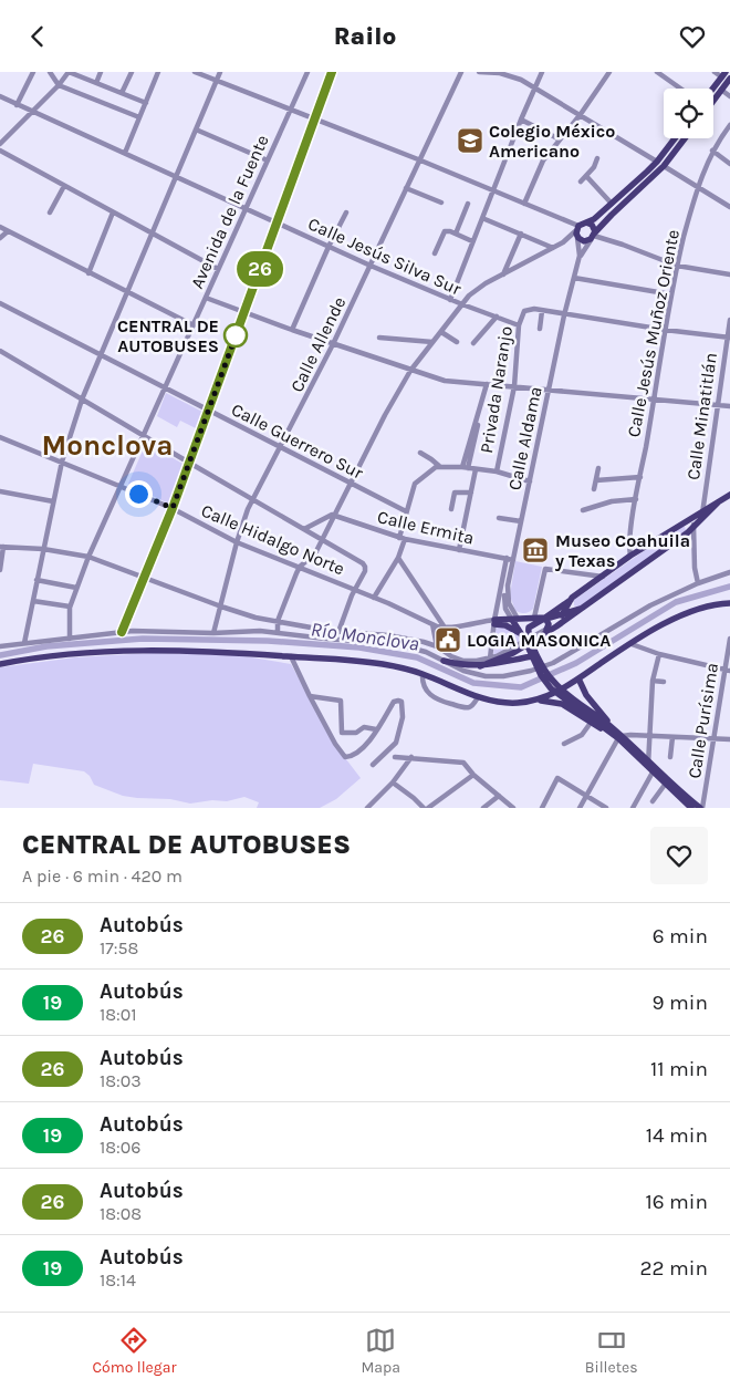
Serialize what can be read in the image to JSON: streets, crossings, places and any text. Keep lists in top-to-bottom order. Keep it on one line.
{"streets":{"street":["Avenida de la Fuente","Calle Jesús Silva Sur","Calle Jesús Muñoz Oriente","Calle Allende","Privada Naranjo","Calle Minatitlán","Calle Aldama","Calle Guerrero Sur","Calle Ermita","Calle Hidalgo Norte","Calle Purísima"]},"crossings":[["Avenida de la Fuente","Calle Jesús Silva Sur"],["Avenida de la Fuente","Calle Guerrero Sur"],["Avenida de la Fuente","Calle Hidalgo Norte"],["Calle Jesús Silva Sur","Calle Allende"],["Calle Jesús Silva Sur","Privada Naranjo"],["Calle Allende","Calle Guerrero Sur"],["Calle Allende","Calle Hidalgo Norte"],["Calle Aldama","Calle Ermita"]],"districts":["Monclova"],"water":["Río Monclova"],"places":{"school or university":["Colegio México Americano"],"other":["CENTRAL DE AUTOBUSES"],"museum":["Museo Coahuila y Texas"],"public building":["LOGIA MASONICA"]},"lines":["bus line 26"],"page":{"header":"Railo","on_map":"26","heading":["CENTRAL DE AUTOBUSES","A pie · 6 min · 420 m"],"list":[{"mark":"26","name":"Autobús","note":"17:58","value":"6 min"},{"mark":"19","name":"Autobús","note":"18:01","value":"9 min"},{"mark":"26","name":"Autobús","note":"18:03","value":"11 min"},{"mark":"19","name":"Autobús","note":"18:06","value":"14 min"},{"mark":"26","name":"Autobús","note":"18:08","value":"16 min"},{"mark":"19","name":"Autobús","note":"18:14","value":"22 min"}],"tabs":["Cómo llegar","Mapa","Billetes"]}}
